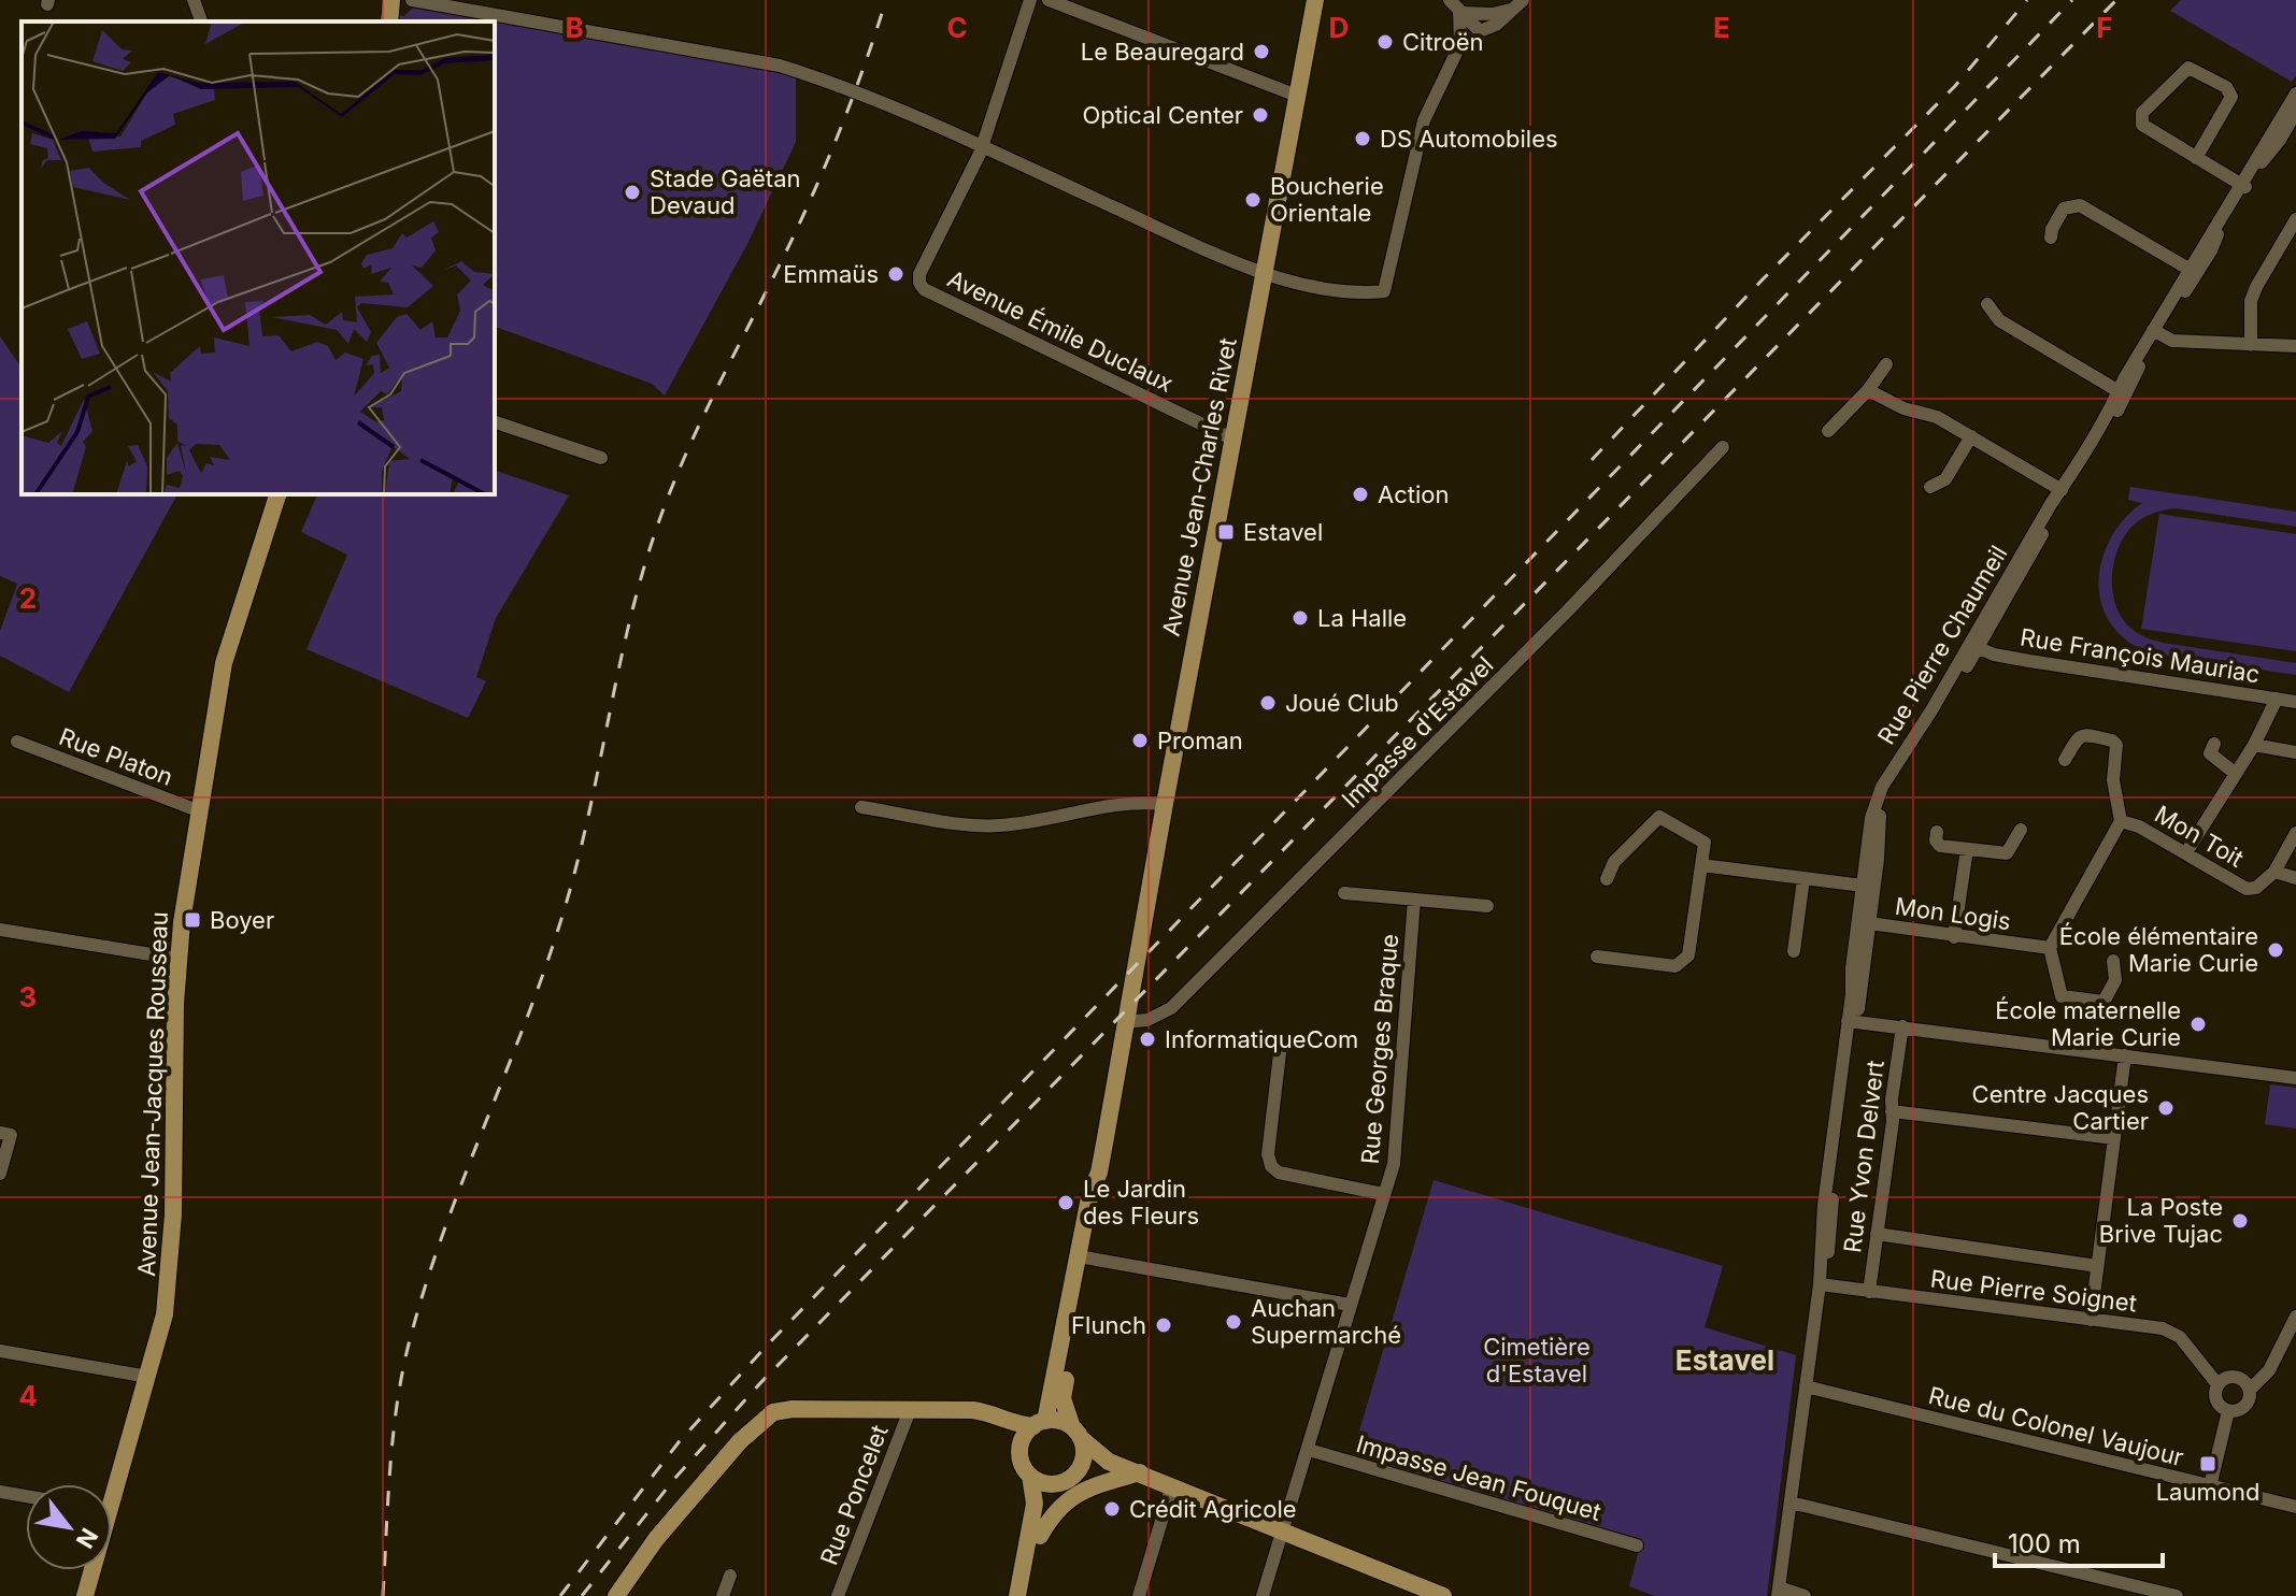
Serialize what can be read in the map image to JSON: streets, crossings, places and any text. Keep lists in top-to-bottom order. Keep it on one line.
{"streets":{"main road":["Avenue Jean-Charles Rivet","Avenue Jean-Jacques Rousseau"],"street":["Avenue Émile Duclaux","Rue Pierre Chaumeil","Rue François Mauriac","Impasse d'Estavel","Rue Platon","Mon Toit","Mon Logis","Rue Georges Braque","Rue Yvon Delvert","Rue Pierre Soignet","Rue du Colonel Vaujour","Impasse Jean Fouquet","Rue Poncelet"]},"crossings":[["Avenue Émile Duclaux","Avenue Jean-Charles Rivet"],["Avenue Jean-Charles Rivet","Impasse d'Estavel"],["Rue Pierre Chaumeil","Rue François Mauriac"],["Rue Pierre Chaumeil","Mon Logis"],["Rue Pierre Chaumeil","Rue Pierre Soignet"],["Rue Pierre Chaumeil","Rue du Colonel Vaujour"],["Rue Platon","Avenue Jean-Jacques Rousseau"],["Mon Toit","Mon Logis"],["Rue Georges Braque","Impasse Jean Fouquet"],["Rue Yvon Delvert","Rue Pierre Soignet"]],"districts":["Estavel"],"parks":["Cimetière d'Estavel"],"places":{"other":["Citroën","Le Beauregard","Optical Center","DS Automobiles","Stade Gaëtan Devaud","Boucherie Orientale","Emmaüs","Action","La Halle","Joué Club","Proman","École élémentaire Marie Curie","École maternelle Marie Curie","InformatiqueCom","Centre Jacques Cartier","Le Jardin des Fleurs","La Poste Brive Tujac","Auchan Supermarché","Flunch","Crédit Agricole"],"transit":["Estavel","Boyer","Laumond"]},"scale_bar":"100 m","north":"bottom right","grid":{"columns":["B","C","D","E","F"],"rows":["2","3","4"]}}
